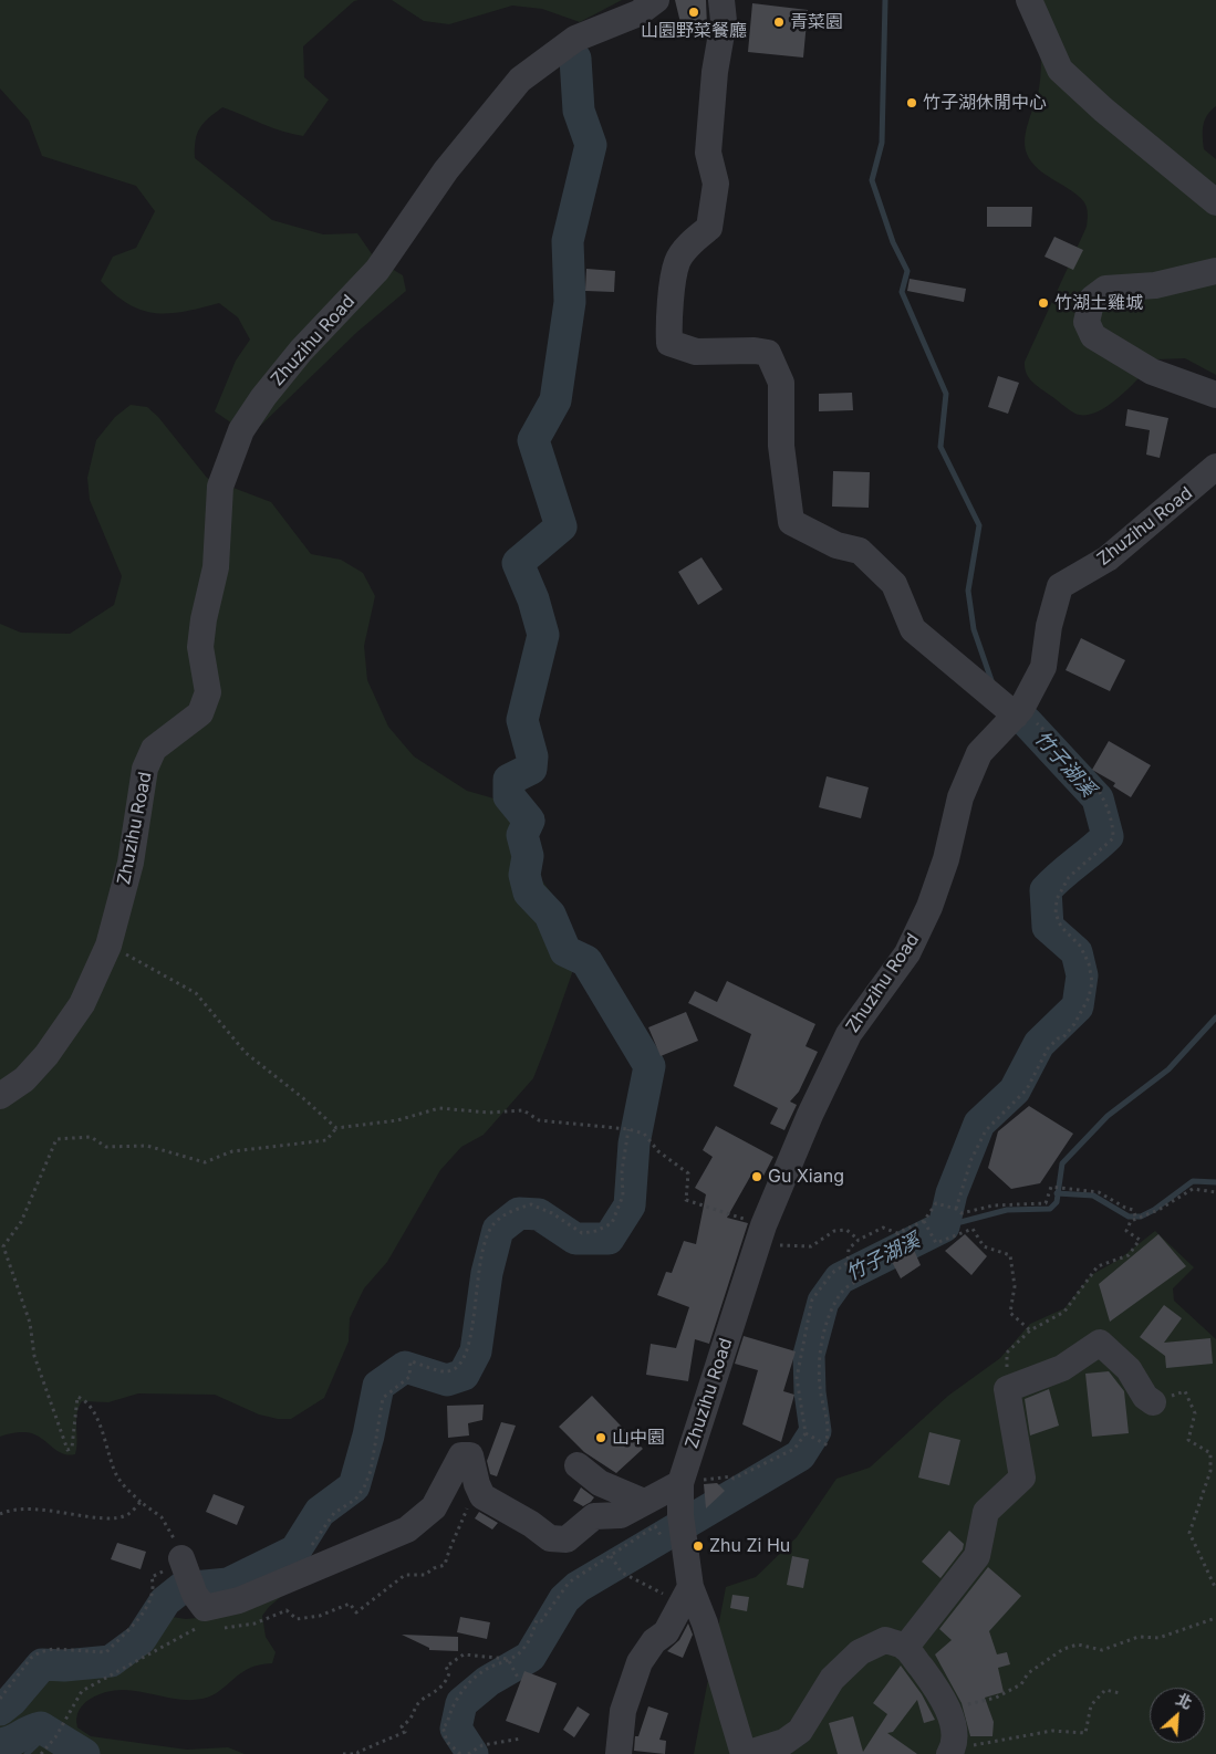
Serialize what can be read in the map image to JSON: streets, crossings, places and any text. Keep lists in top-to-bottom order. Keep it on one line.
{"streets":{"street":["Zhuzihu Road"]},"water":["竹子湖溪"],"places":["山園野菜餐廳","青菜園","竹子湖休閒中心","竹湖土雞城","Gu Xiang","山中園","Zhu Zi Hu"],"north":"top right"}
